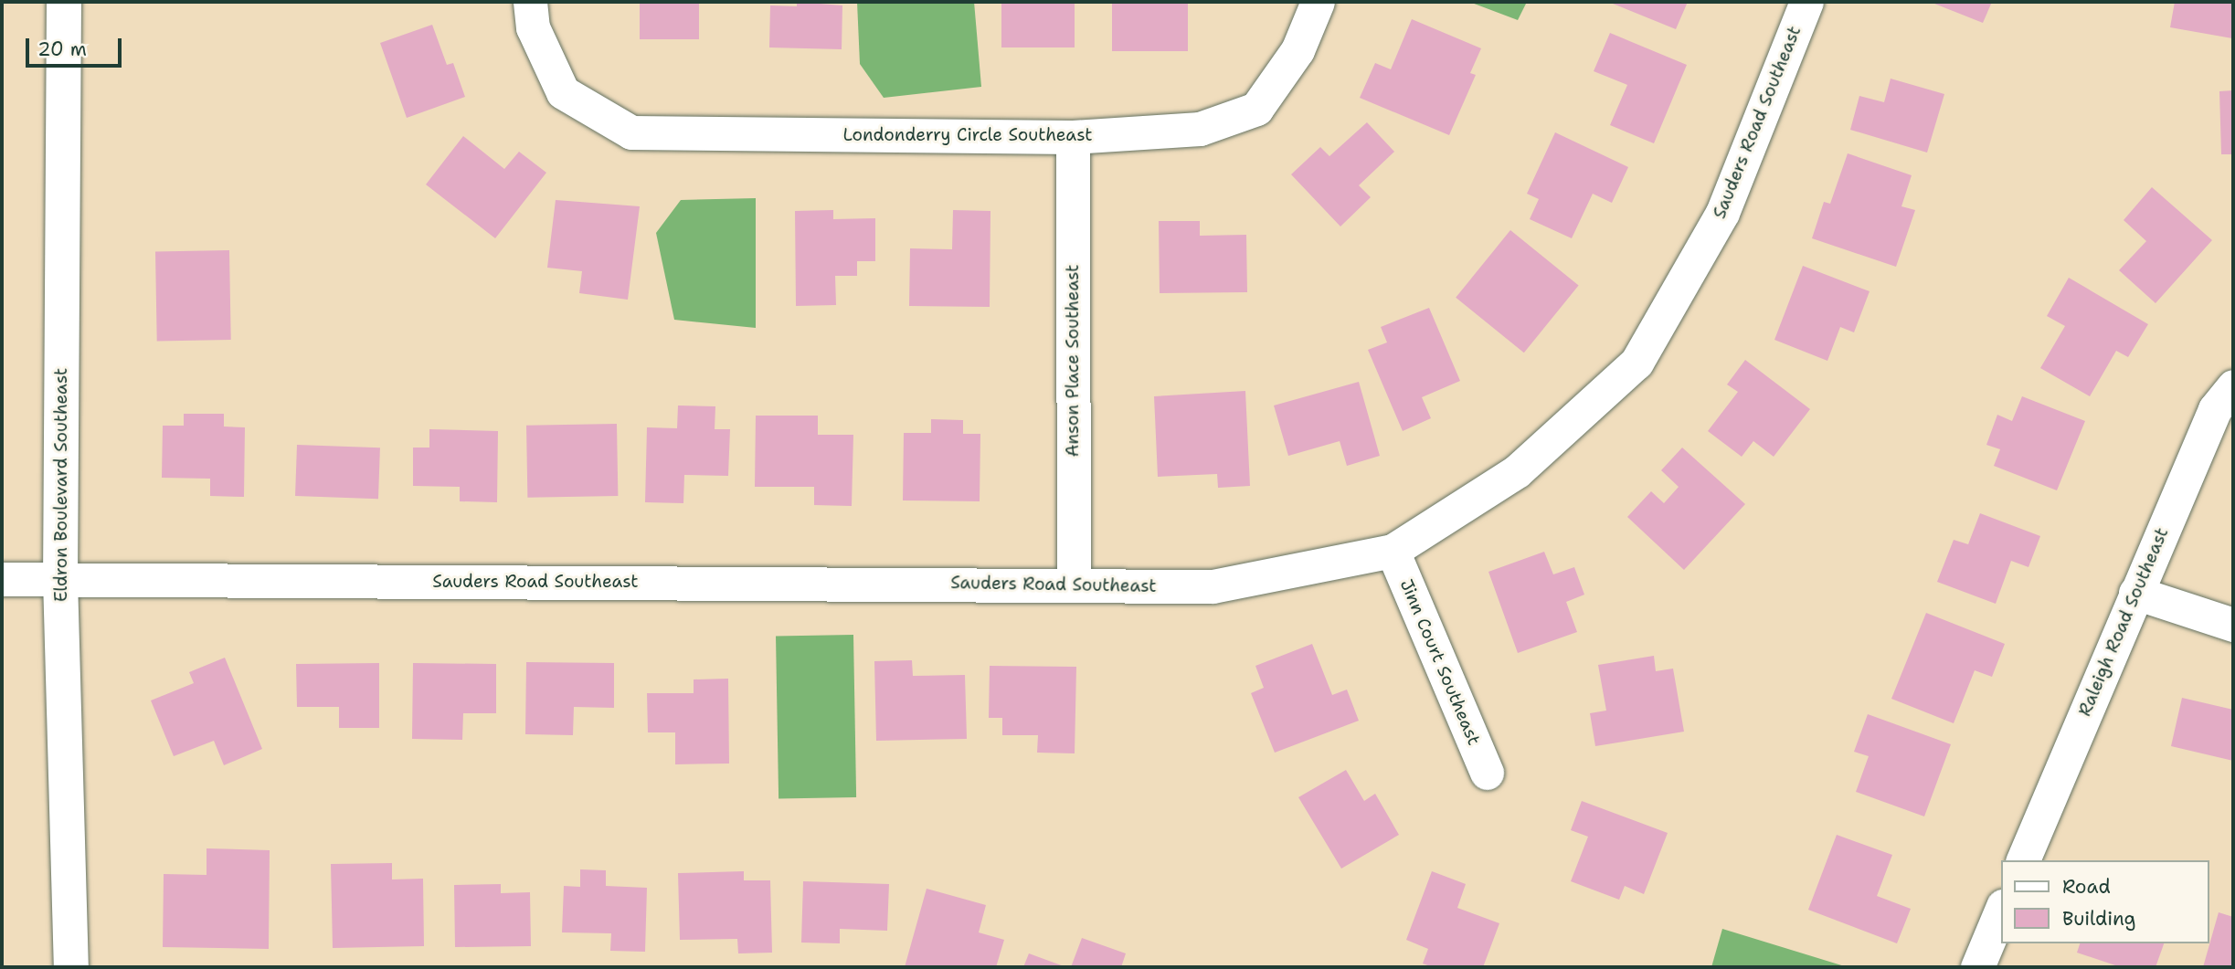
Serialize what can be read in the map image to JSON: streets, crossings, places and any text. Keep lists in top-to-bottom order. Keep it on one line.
{"streets":{"street":["Sauders Road Southeast","Londonderry Circle Southeast","Anson Place Southeast","Eldron Boulevard Southeast","Raleigh Road Southeast","Jinn Court Southeast"]},"crossings":[["Sauders Road Southeast","Anson Place Southeast"],["Sauders Road Southeast","Eldron Boulevard Southeast"],["Sauders Road Southeast","Jinn Court Southeast"],["Londonderry Circle Southeast","Anson Place Southeast"]],"legend":["Road","Building"],"scale_bar":"20 m"}
